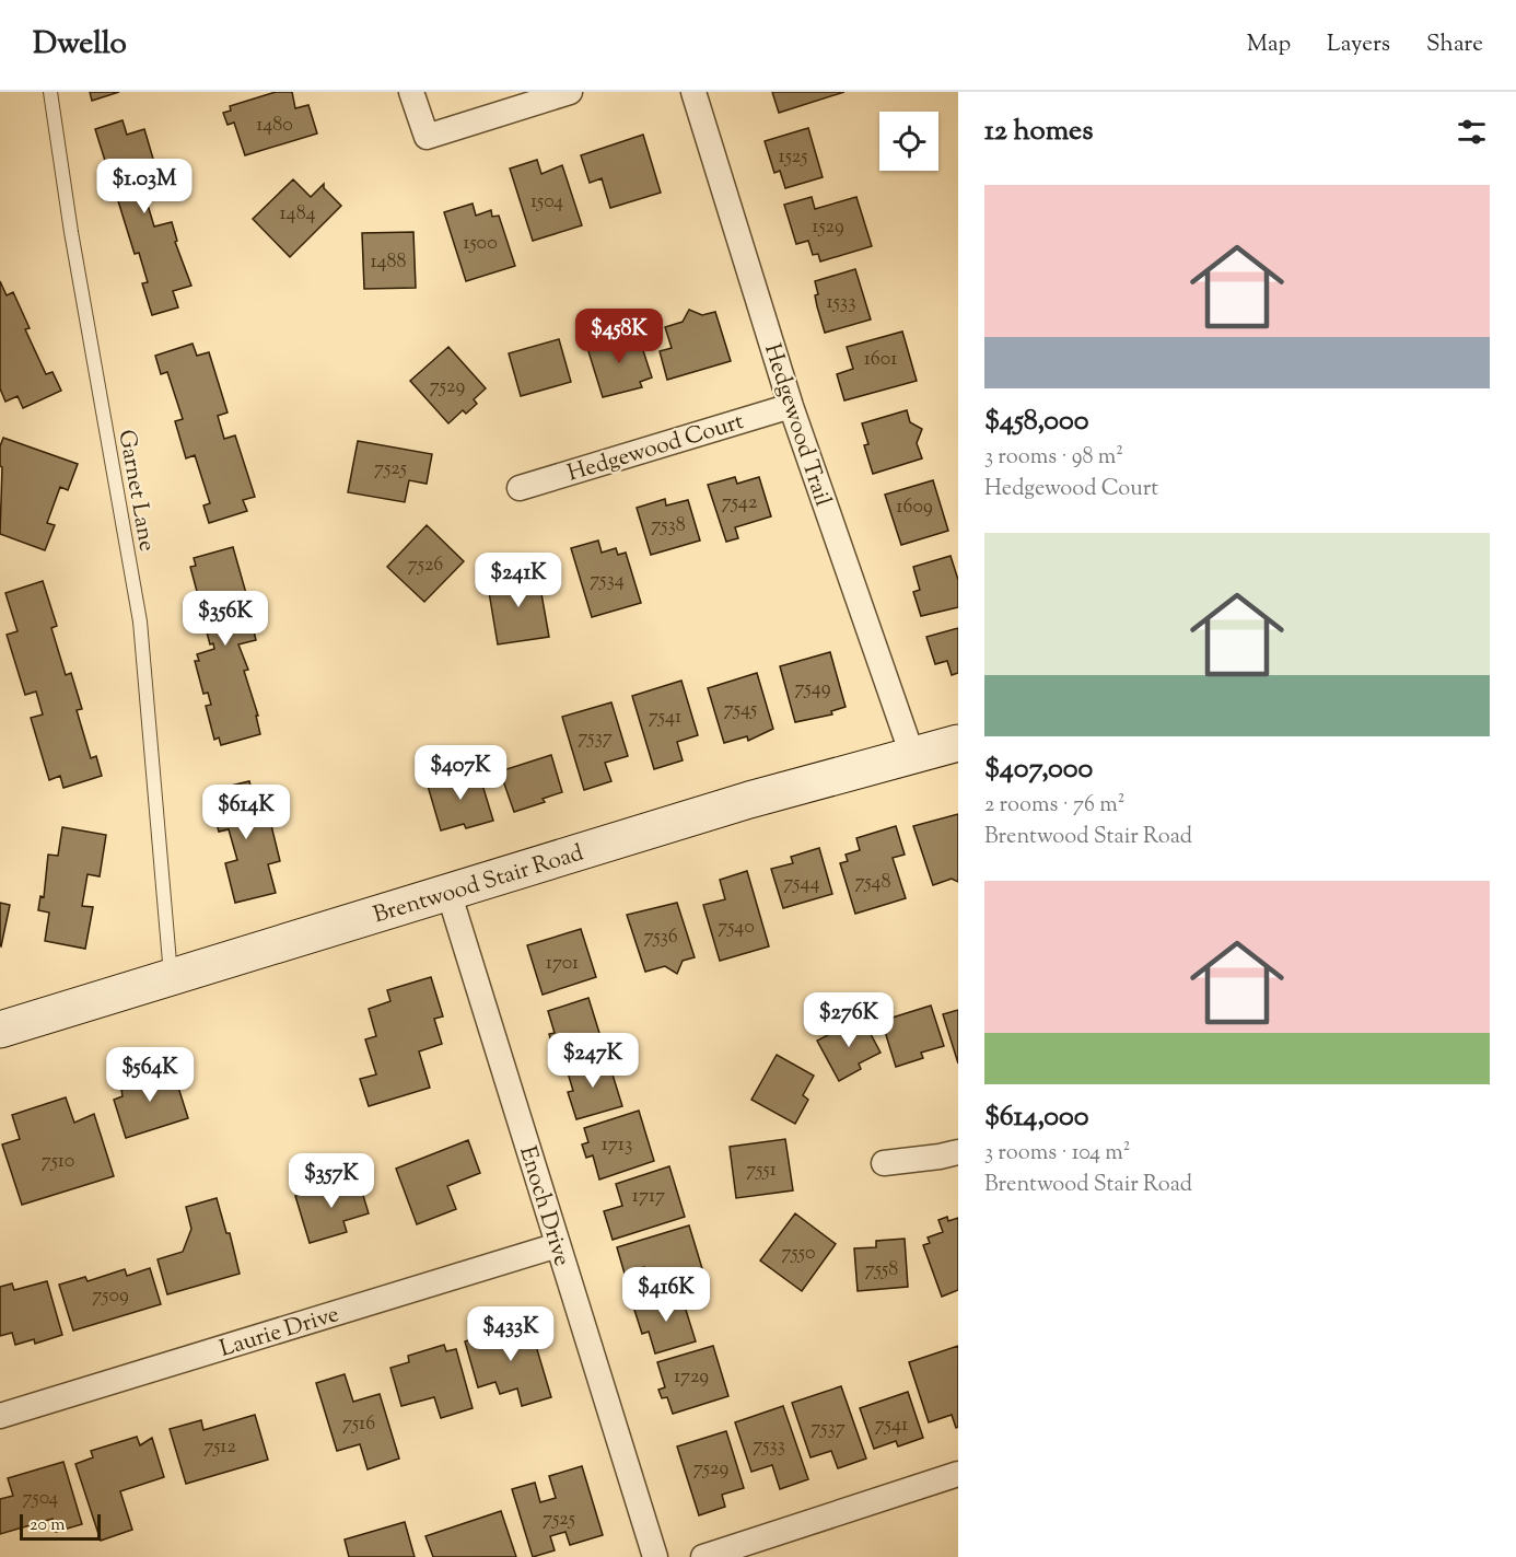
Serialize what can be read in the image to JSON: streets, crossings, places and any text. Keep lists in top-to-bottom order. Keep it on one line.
{"streets":{"main road":["Brentwood Stair Road"],"street":["Hedgewood Trail","Hedgewood Court","Enoch Drive","Laurie Drive"],"lane":["Garnet Lane"]},"crossings":[["Hedgewood Trail","Hedgewood Court"],["Hedgewood Trail","Brentwood Stair Road"],["Garnet Lane","Brentwood Stair Road"],["Brentwood Stair Road","Enoch Drive"],["Enoch Drive","Laurie Drive"]],"house_numbers":["1480","1525","1504","1484","1529","1500","1488","1533","1601","7529","7525","7542","1609","7538","7526","7534","7549","7545","7541","7537","7548","7544","7540","7536","1701","1713","7510","7551","1717","7550","7558","7509","1729","7516","7541","7537","7533","7512","7529","7504","7525"],"scale_bar":"20 m","page":{"header":"Dwello","nav":["Map","Layers","Share"],"heading":"12 homes","price":["$1.03M","$458K","$241K","$356K","$407K","$614K","$276K","$247K","$564K","$357K","$416K","$433K"],"list":[{"name":"$458,000","note":"3 rooms · 98 m² · Hedgewood Court"},{"name":"$407,000","note":"2 rooms · 76 m² · Brentwood Stair Road"},{"name":"$614,000","note":"3 rooms · 104 m² · Brentwood Stair Road"}],"scale":"20 m"}}
